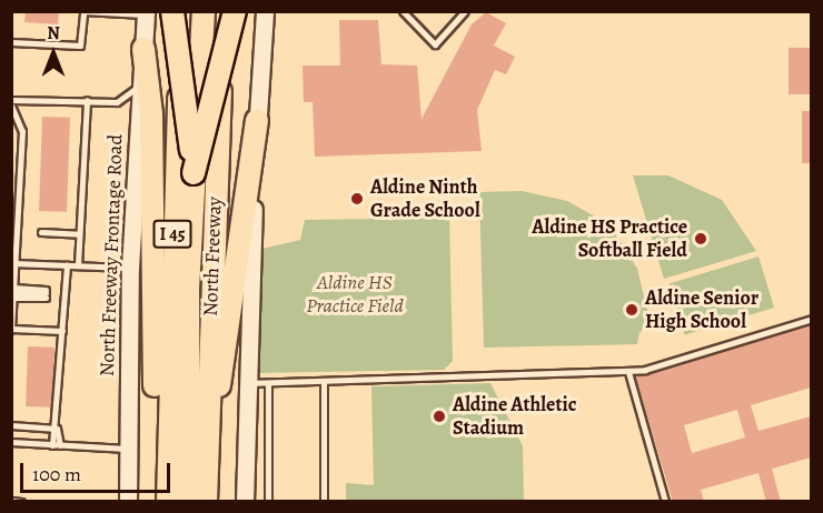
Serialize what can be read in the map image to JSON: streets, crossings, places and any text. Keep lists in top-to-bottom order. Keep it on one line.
{"streets":{"highway":["I 45","North Freeway"],"main road":["North Freeway Frontage Road"]},"parks":["Aldine HS Practice Field"],"places":["Aldine Ninth Grade School","Aldine HS Practice Softball Field","Aldine Senior High School","Aldine Athletic Stadium"],"scale_bar":"100 m","north":"top"}
